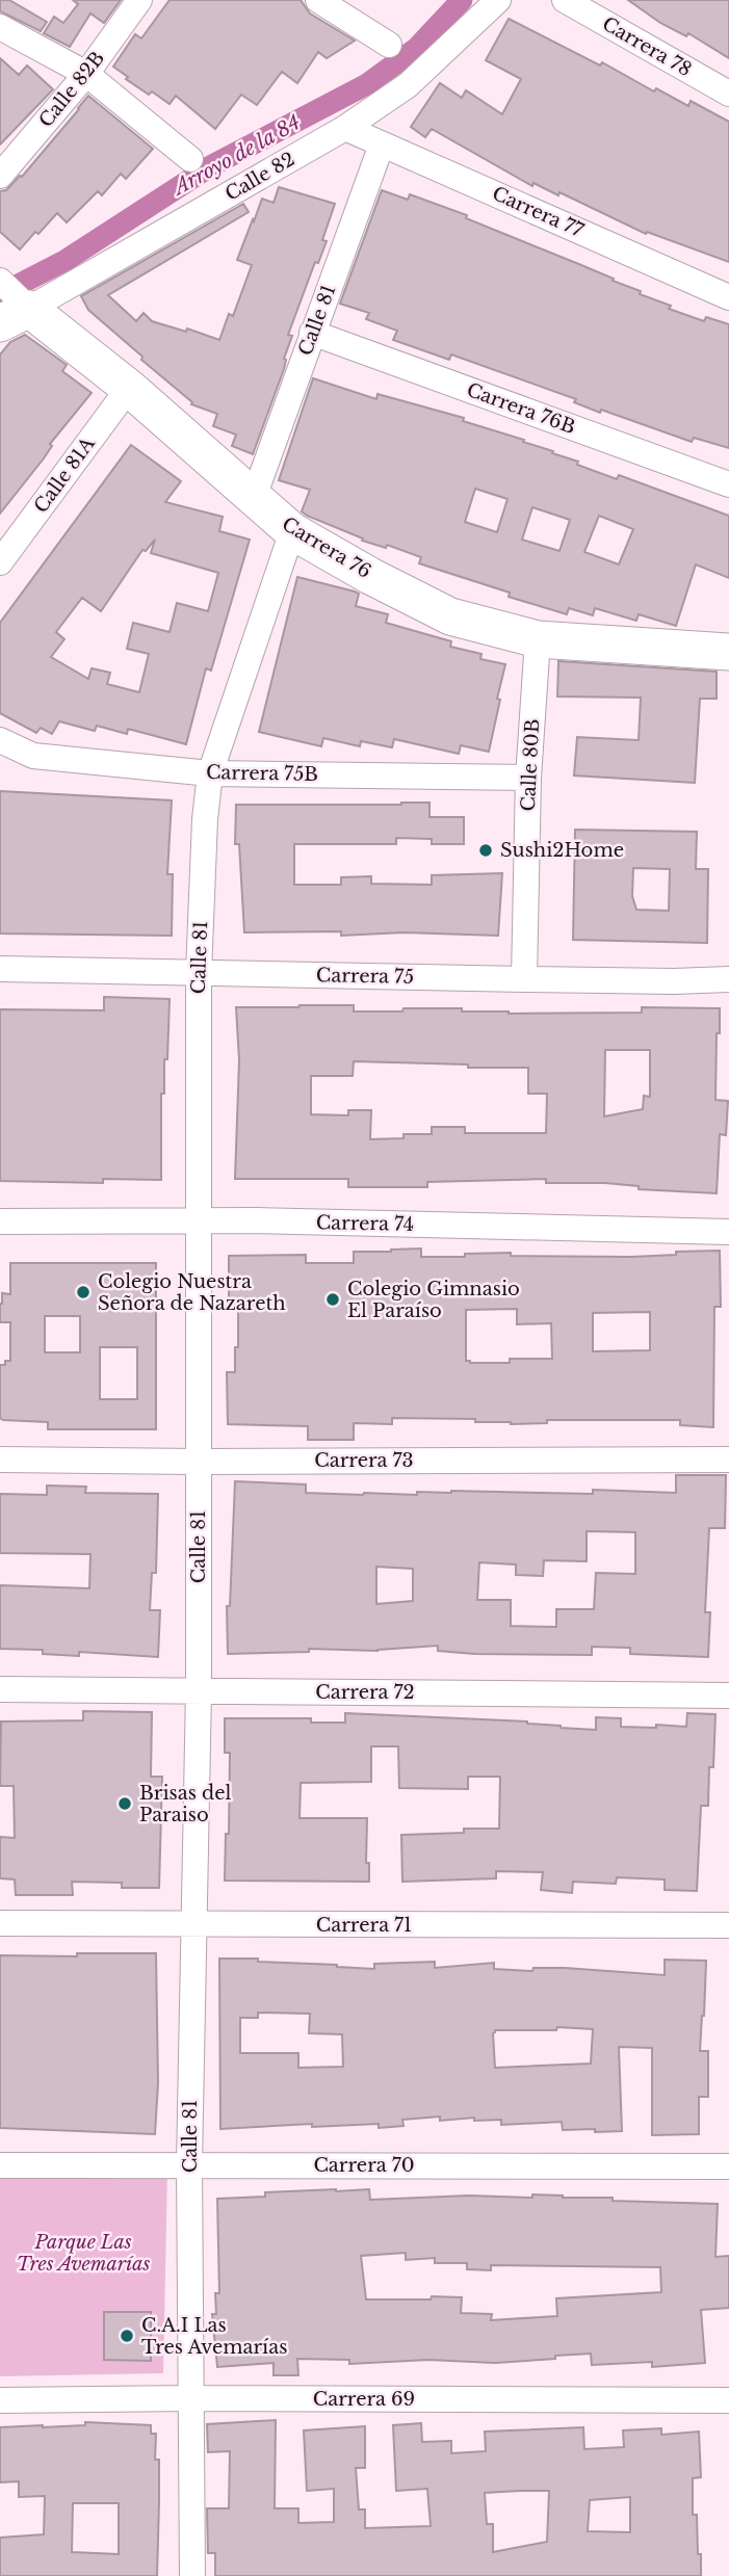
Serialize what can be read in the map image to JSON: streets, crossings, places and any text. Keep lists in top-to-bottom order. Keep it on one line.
{"streets":{"street":["Carrera 78","Calle 82B","Calle 82","Carrera 77","Calle 81","Carrera 76B","Calle 81A","Carrera 76","Calle 80B","Carrera 75B","Carrera 75","Carrera 74","Carrera 73","Carrera 72","Carrera 71","Carrera 70","Carrera 69"]},"crossings":[["Calle 82","Carrera 77"],["Calle 82","Carrera 76"],["Carrera 77","Calle 81"],["Calle 81","Carrera 76B"],["Calle 81","Carrera 76"],["Calle 81","Carrera 75B"],["Calle 81","Carrera 75"],["Calle 81","Carrera 74"],["Calle 81","Carrera 73"],["Calle 81","Carrera 72"],["Calle 81","Carrera 71"],["Calle 81","Carrera 70"],["Calle 81","Carrera 69"],["Calle 81A","Carrera 76"],["Carrera 76","Calle 80B"],["Calle 80B","Carrera 75B"],["Calle 80B","Carrera 75"]],"water":["Arroyo de la 84"],"parks":["Parque Las Tres Avemarías"],"places":["Sushi2Home","Colegio Nuestra Señora de Nazareth","Colegio Gimnasio El Paraíso","Brisas del Paraiso","C.A.I Las Tres Avemarías"]}
